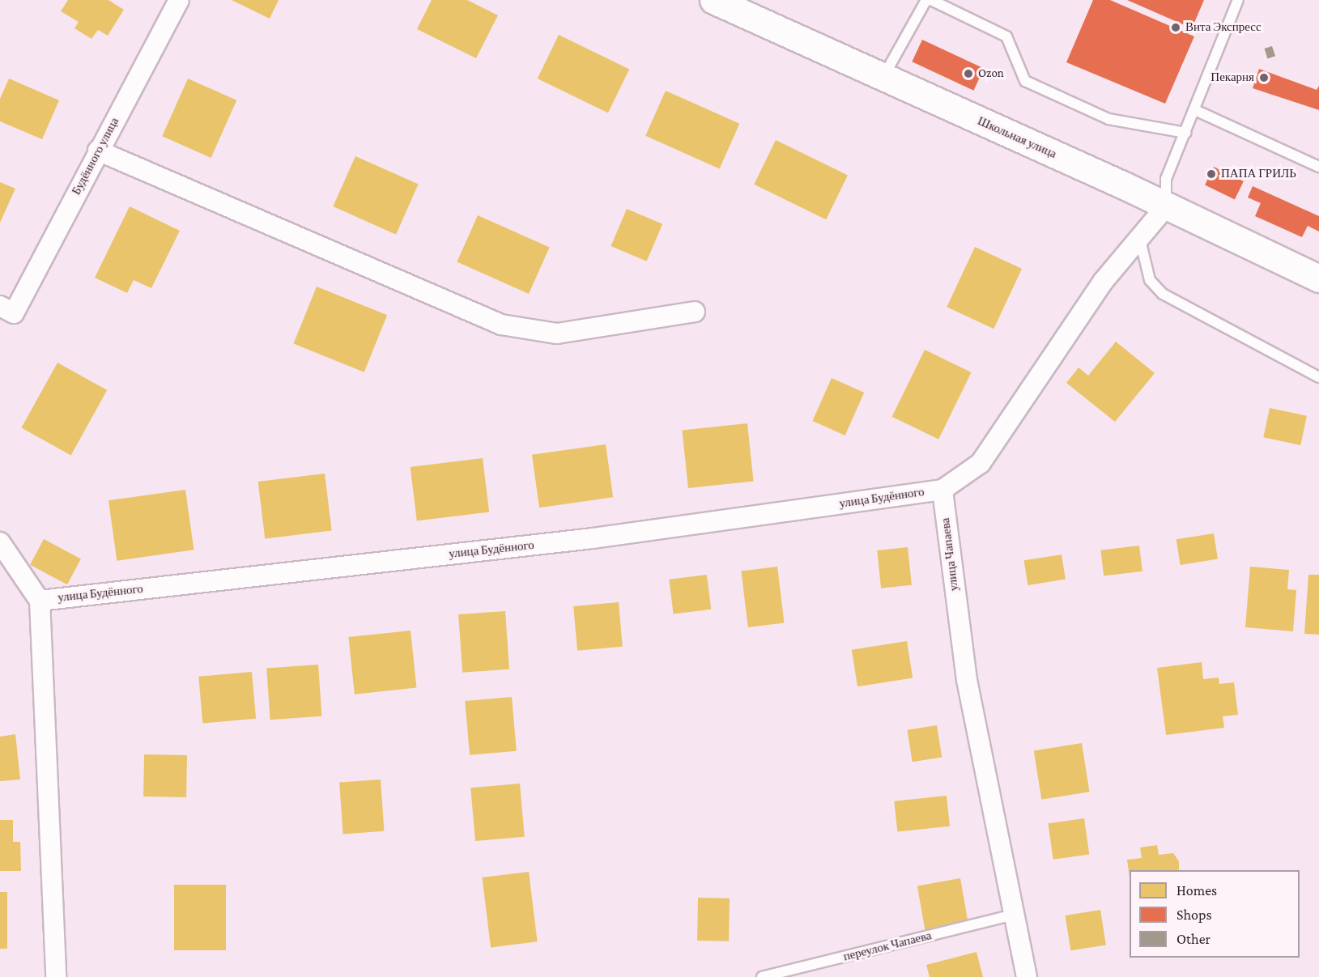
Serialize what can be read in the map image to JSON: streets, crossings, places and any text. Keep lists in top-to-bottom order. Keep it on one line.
{"streets":{"street":["Школьная улица","Будённого улица","улица Будённого","улица Чапаева"],"lane":["переулок Чапаева"]},"crossings":[["улица Будённого","улица Чапаева"],["улица Чапаева","переулок Чапаева"]],"places":["Вита Экспресс","Ozon","Пекарня","ПАПА ГРИЛЬ"],"legend":["Homes","Shops","Other"]}
